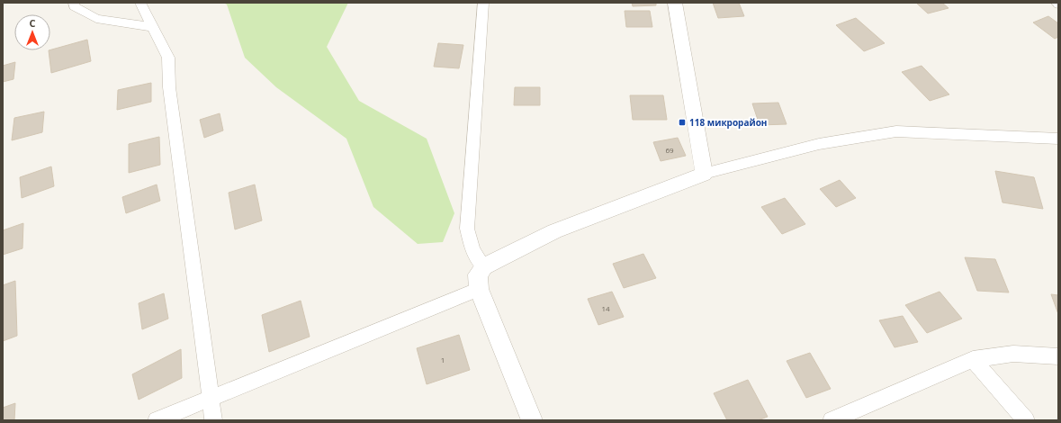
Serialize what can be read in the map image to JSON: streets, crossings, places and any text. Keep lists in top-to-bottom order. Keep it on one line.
{"places":{"transit":["118 микрорайон"]},"house_numbers":["69","14","1"],"north":"top"}
